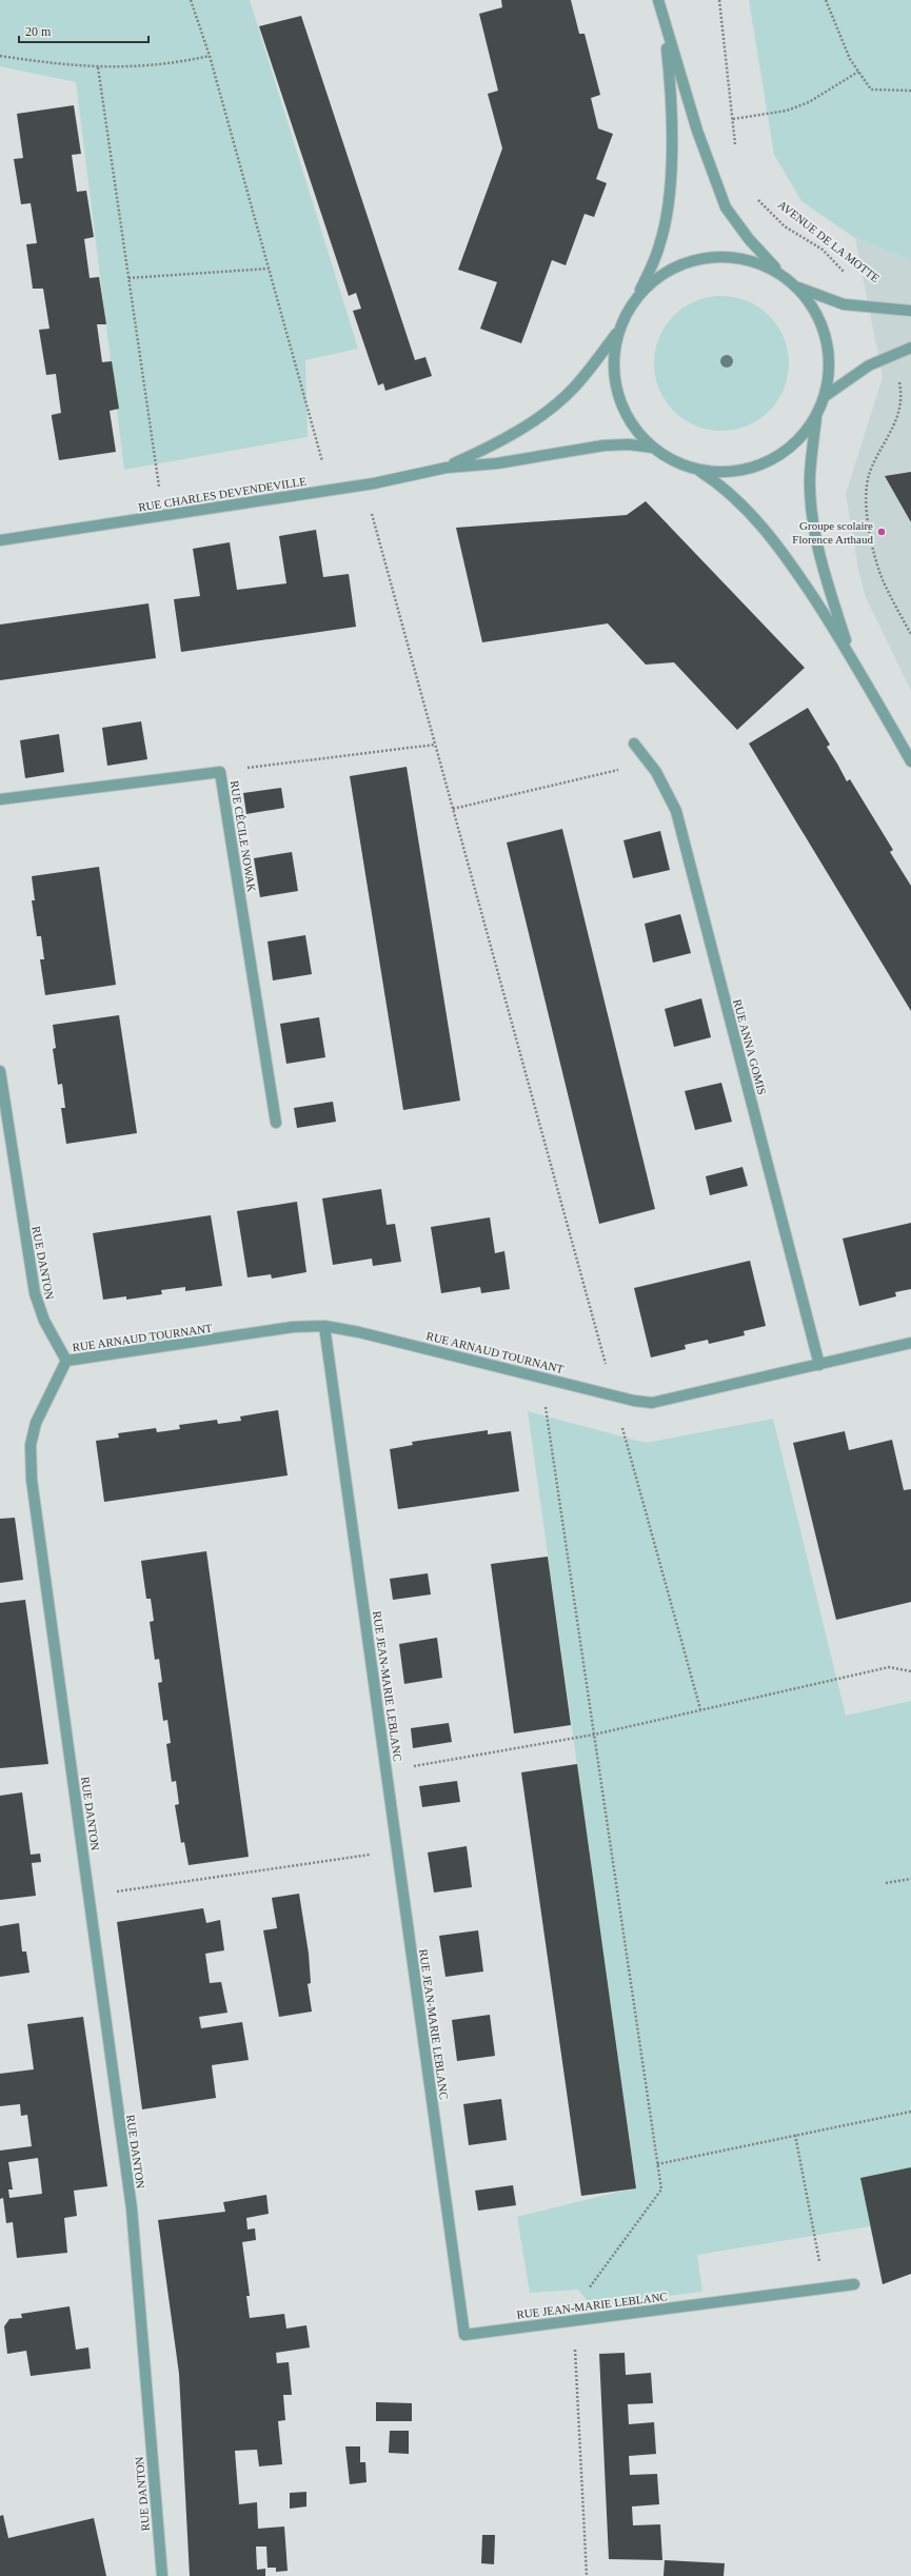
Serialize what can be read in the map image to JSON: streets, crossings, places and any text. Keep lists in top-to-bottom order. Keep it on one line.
{"streets":{"street":["RUE CHARLES DEVENDEVILLE","RUE CÉCILE NOWAK","RUE ANNA GOMIS","RUE DANTON","RUE ARNAUD TOURNANT","RUE JEAN-MARIE LEBLANC"],"path":["AVENUE DE LA MOTTE"]},"crossings":[["RUE ANNA GOMIS","RUE ARNAUD TOURNANT"],["RUE DANTON","RUE ARNAUD TOURNANT"],["RUE ARNAUD TOURNANT","RUE JEAN-MARIE LEBLANC"]],"places":["Groupe scolaire Florence Arthaud"],"scale_bar":"20 m"}
